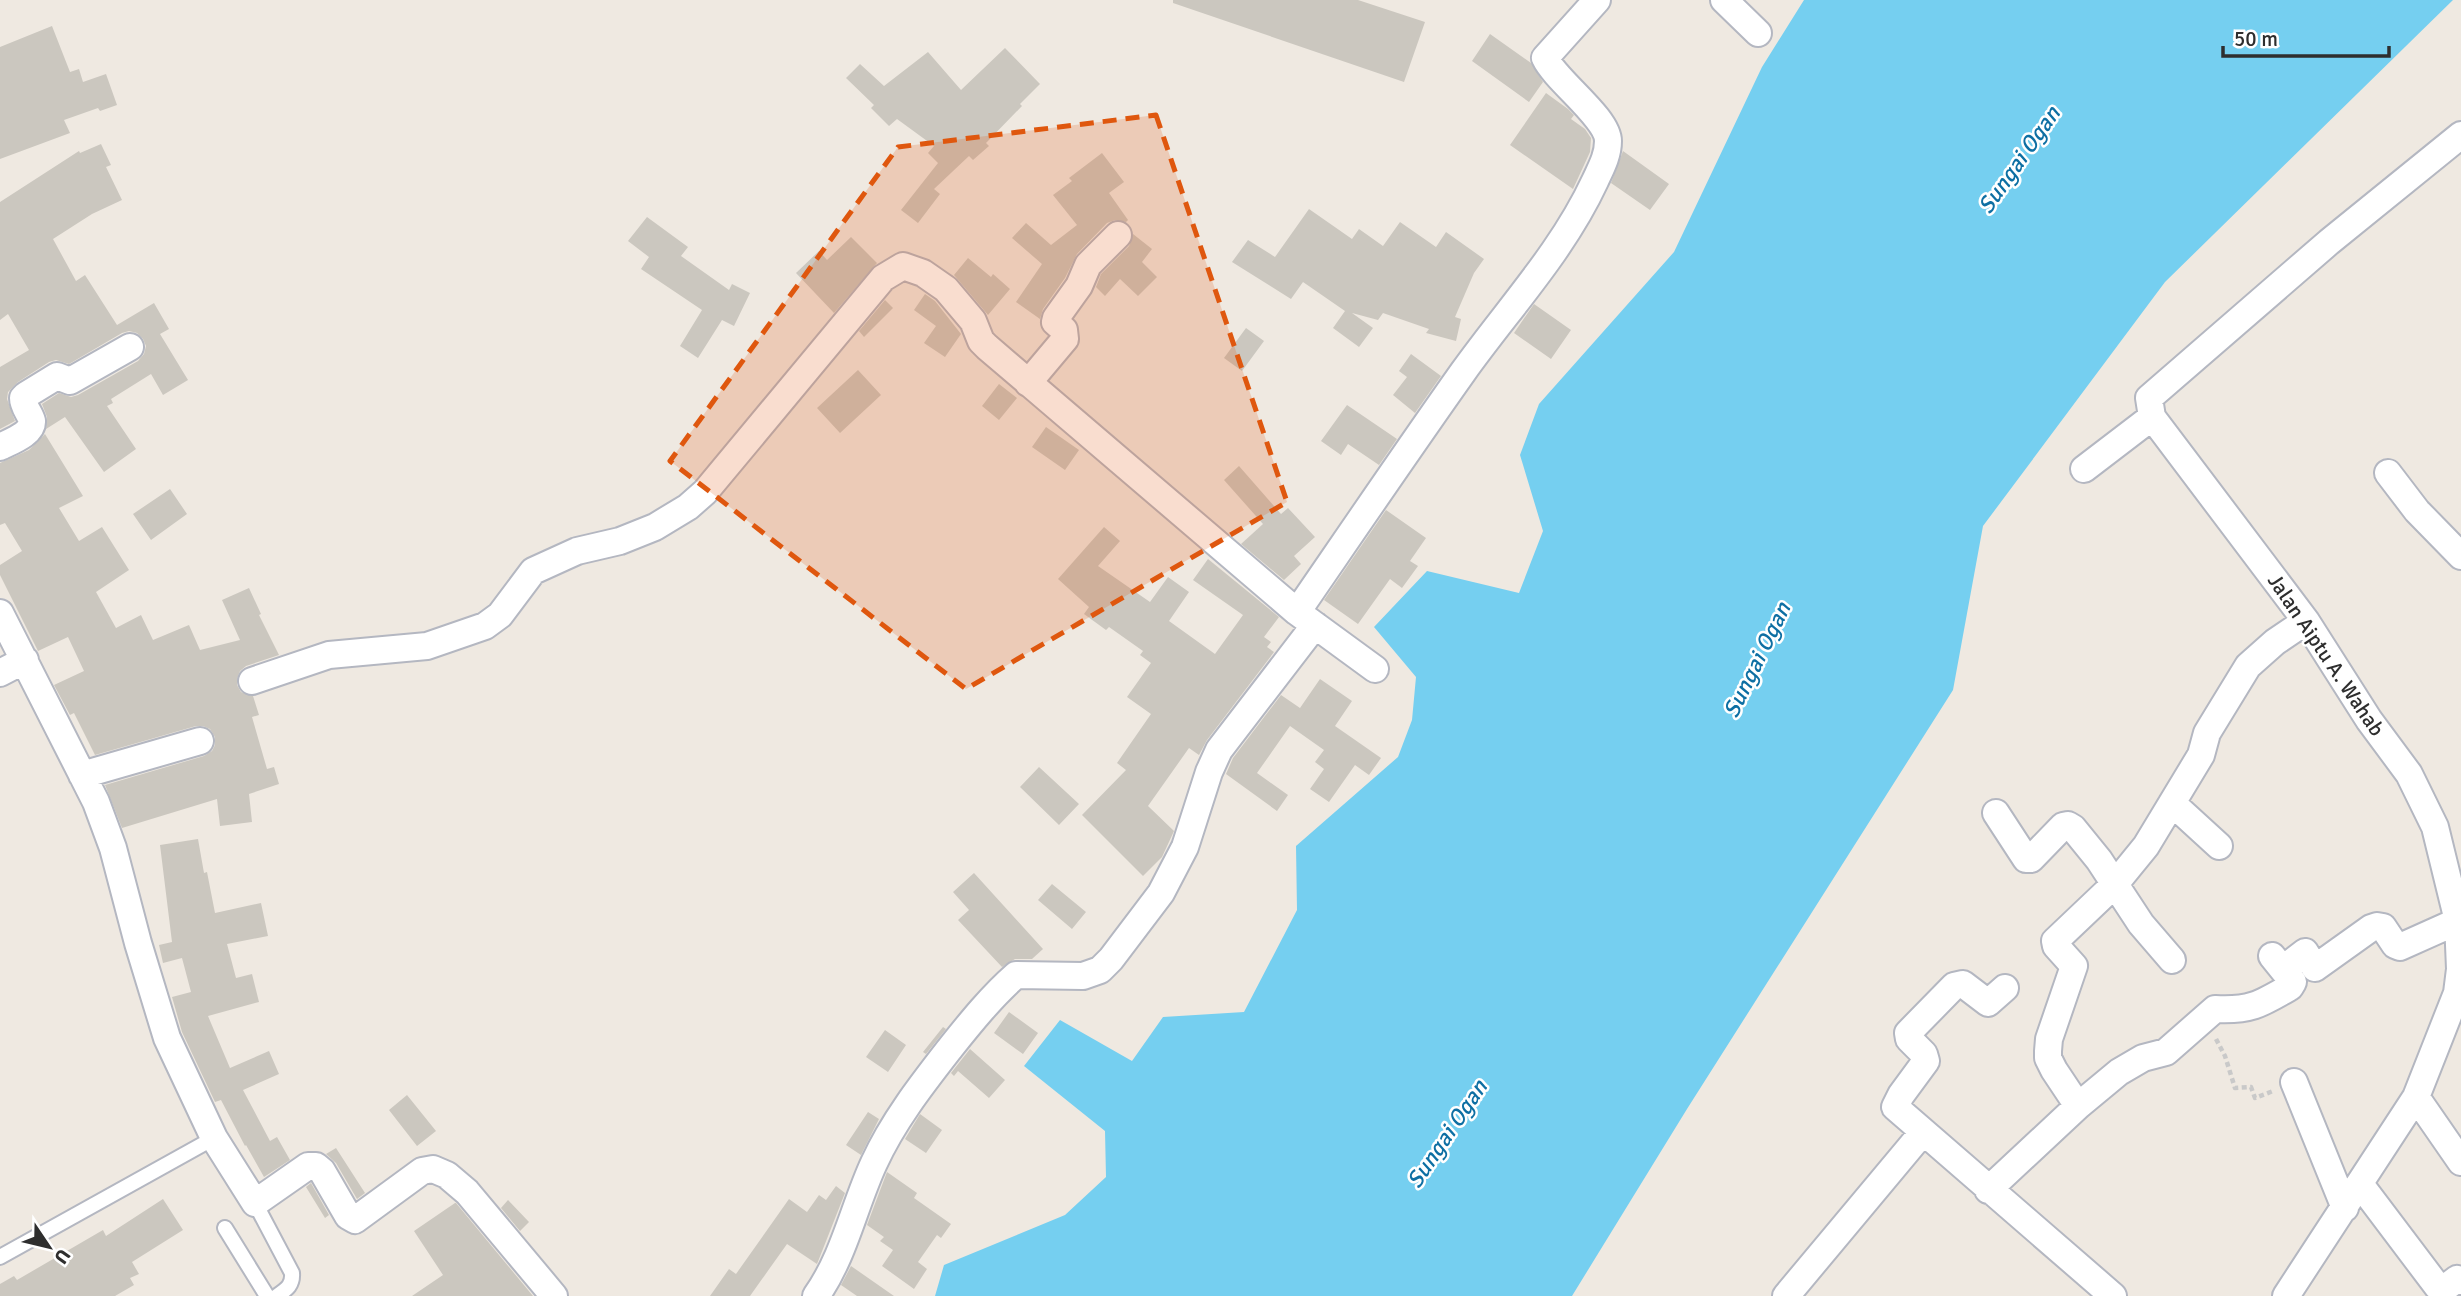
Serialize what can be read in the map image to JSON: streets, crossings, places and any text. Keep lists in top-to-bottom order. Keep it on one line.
{"streets":{"street":["Jalan Aiptu A. Wahab"]},"water":["Sungai Ogan"],"scale_bar":"50 m","north":"bottom right"}
